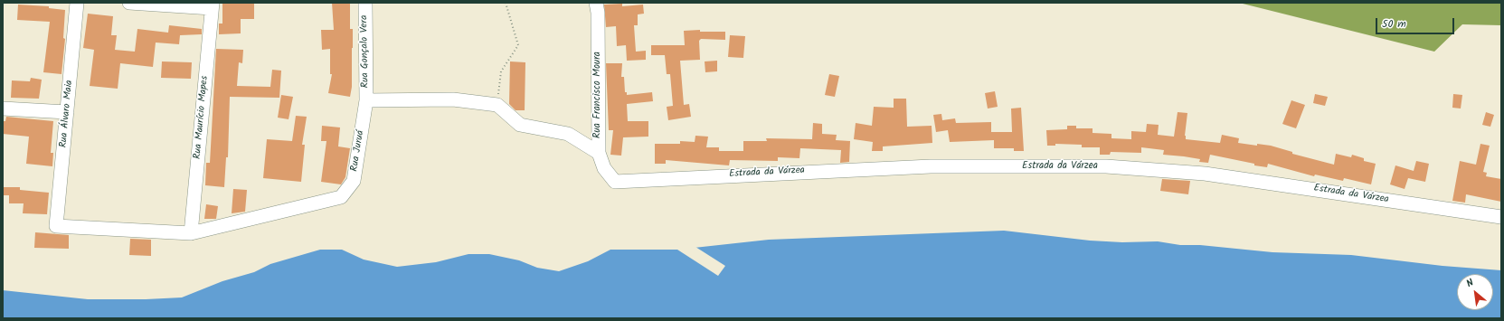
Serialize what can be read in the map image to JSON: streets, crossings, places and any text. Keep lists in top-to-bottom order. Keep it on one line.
{"streets":{"street":["Rua Gonçalo Vera","Rua Francisco Moura","Rua Álvaro Maia","Rua Maurício Mapes","Rua Juruá","Estrada da Várzea"]},"crossings":[["Rua Gonçalo Vera","Rua Juruá"],["Rua Francisco Moura","Estrada da Várzea"],["Rua Álvaro Maia","Rua Juruá"],["Rua Maurício Mapes","Rua Juruá"]],"scale_bar":"50 m","north":"top left"}
